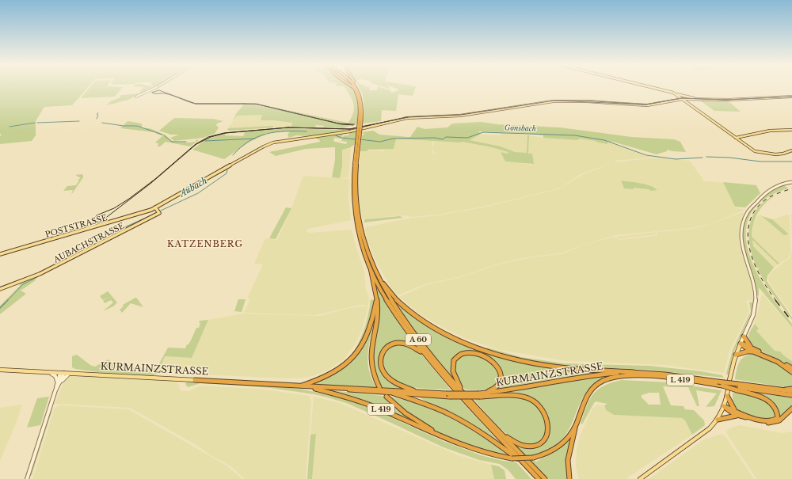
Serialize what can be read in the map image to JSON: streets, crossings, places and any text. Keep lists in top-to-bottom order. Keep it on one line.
{"streets":{"highway":["A 60","KURMAINZSTRASSE","L 419"],"main road":["POSTSTRASSE","AUBACHSTRASSE"]},"crossings":[["POSTSTRASSE","AUBACHSTRASSE"]],"districts":["KATZENBERG"],"water":["Gonsbach","Aubach"]}
